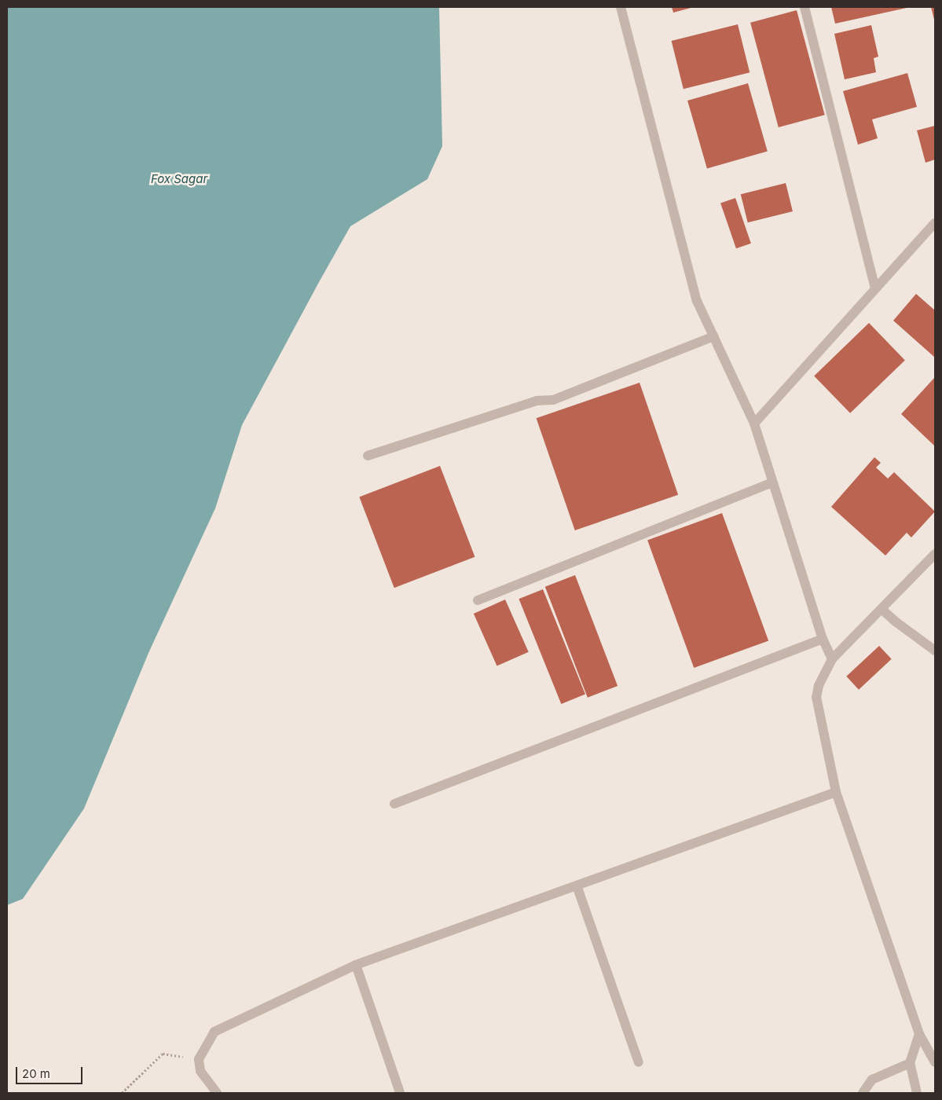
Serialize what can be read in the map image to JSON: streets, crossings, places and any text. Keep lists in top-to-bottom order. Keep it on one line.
{"water":["Fox Sagar"],"scale_bar":"20 m"}
